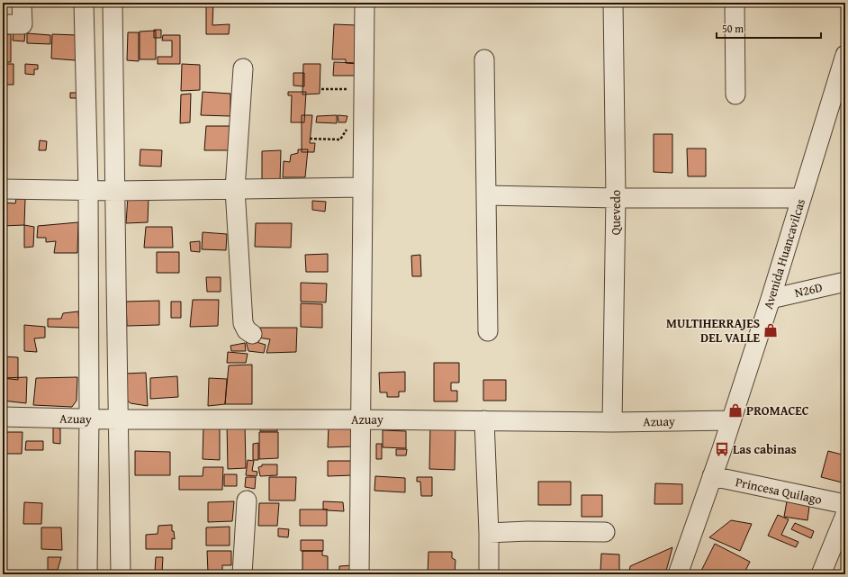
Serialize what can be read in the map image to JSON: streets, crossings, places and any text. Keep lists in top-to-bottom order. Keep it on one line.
{"streets":{"street":["Quevedo","Avenida Huancavilcas","N26D","Azuay","Princesa Quilago"]},"crossings":[["Quevedo","Azuay"],["Avenida Huancavilcas","N26D"],["Avenida Huancavilcas","Azuay"],["Avenida Huancavilcas","Princesa Quilago"]],"places":{"shop":["MULTIHERRAJES DEL VALLE","PROMACEC"],"bus stop":["Las cabinas"]},"scale_bar":"50 m"}
